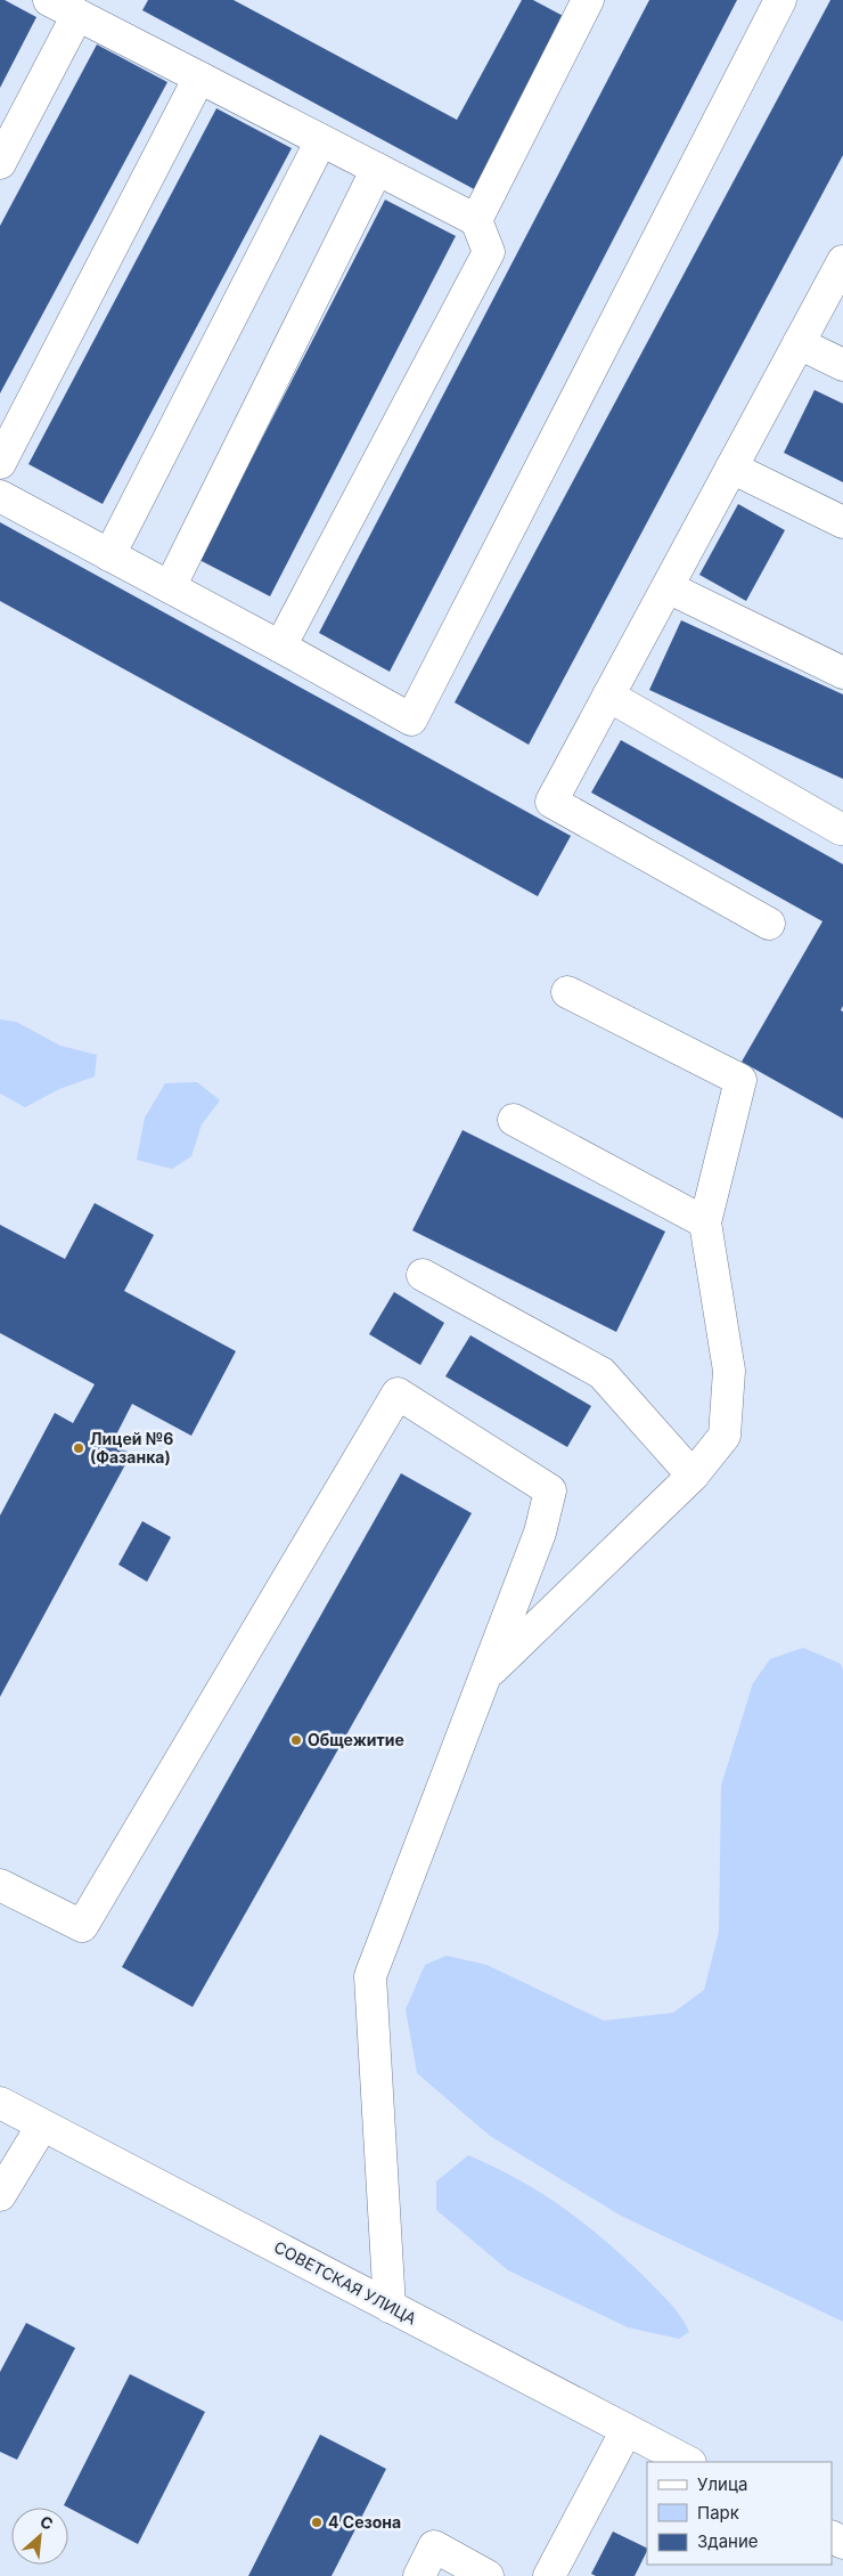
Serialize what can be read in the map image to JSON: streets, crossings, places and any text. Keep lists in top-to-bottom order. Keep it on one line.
{"streets":{"street":["СОВЕТСКАЯ УЛИЦА"]},"places":["Лицей №6 (Фазанка)","Общежитие","4 Сезона"],"legend":["Улица","Парк","Здание"],"north":"top right"}
